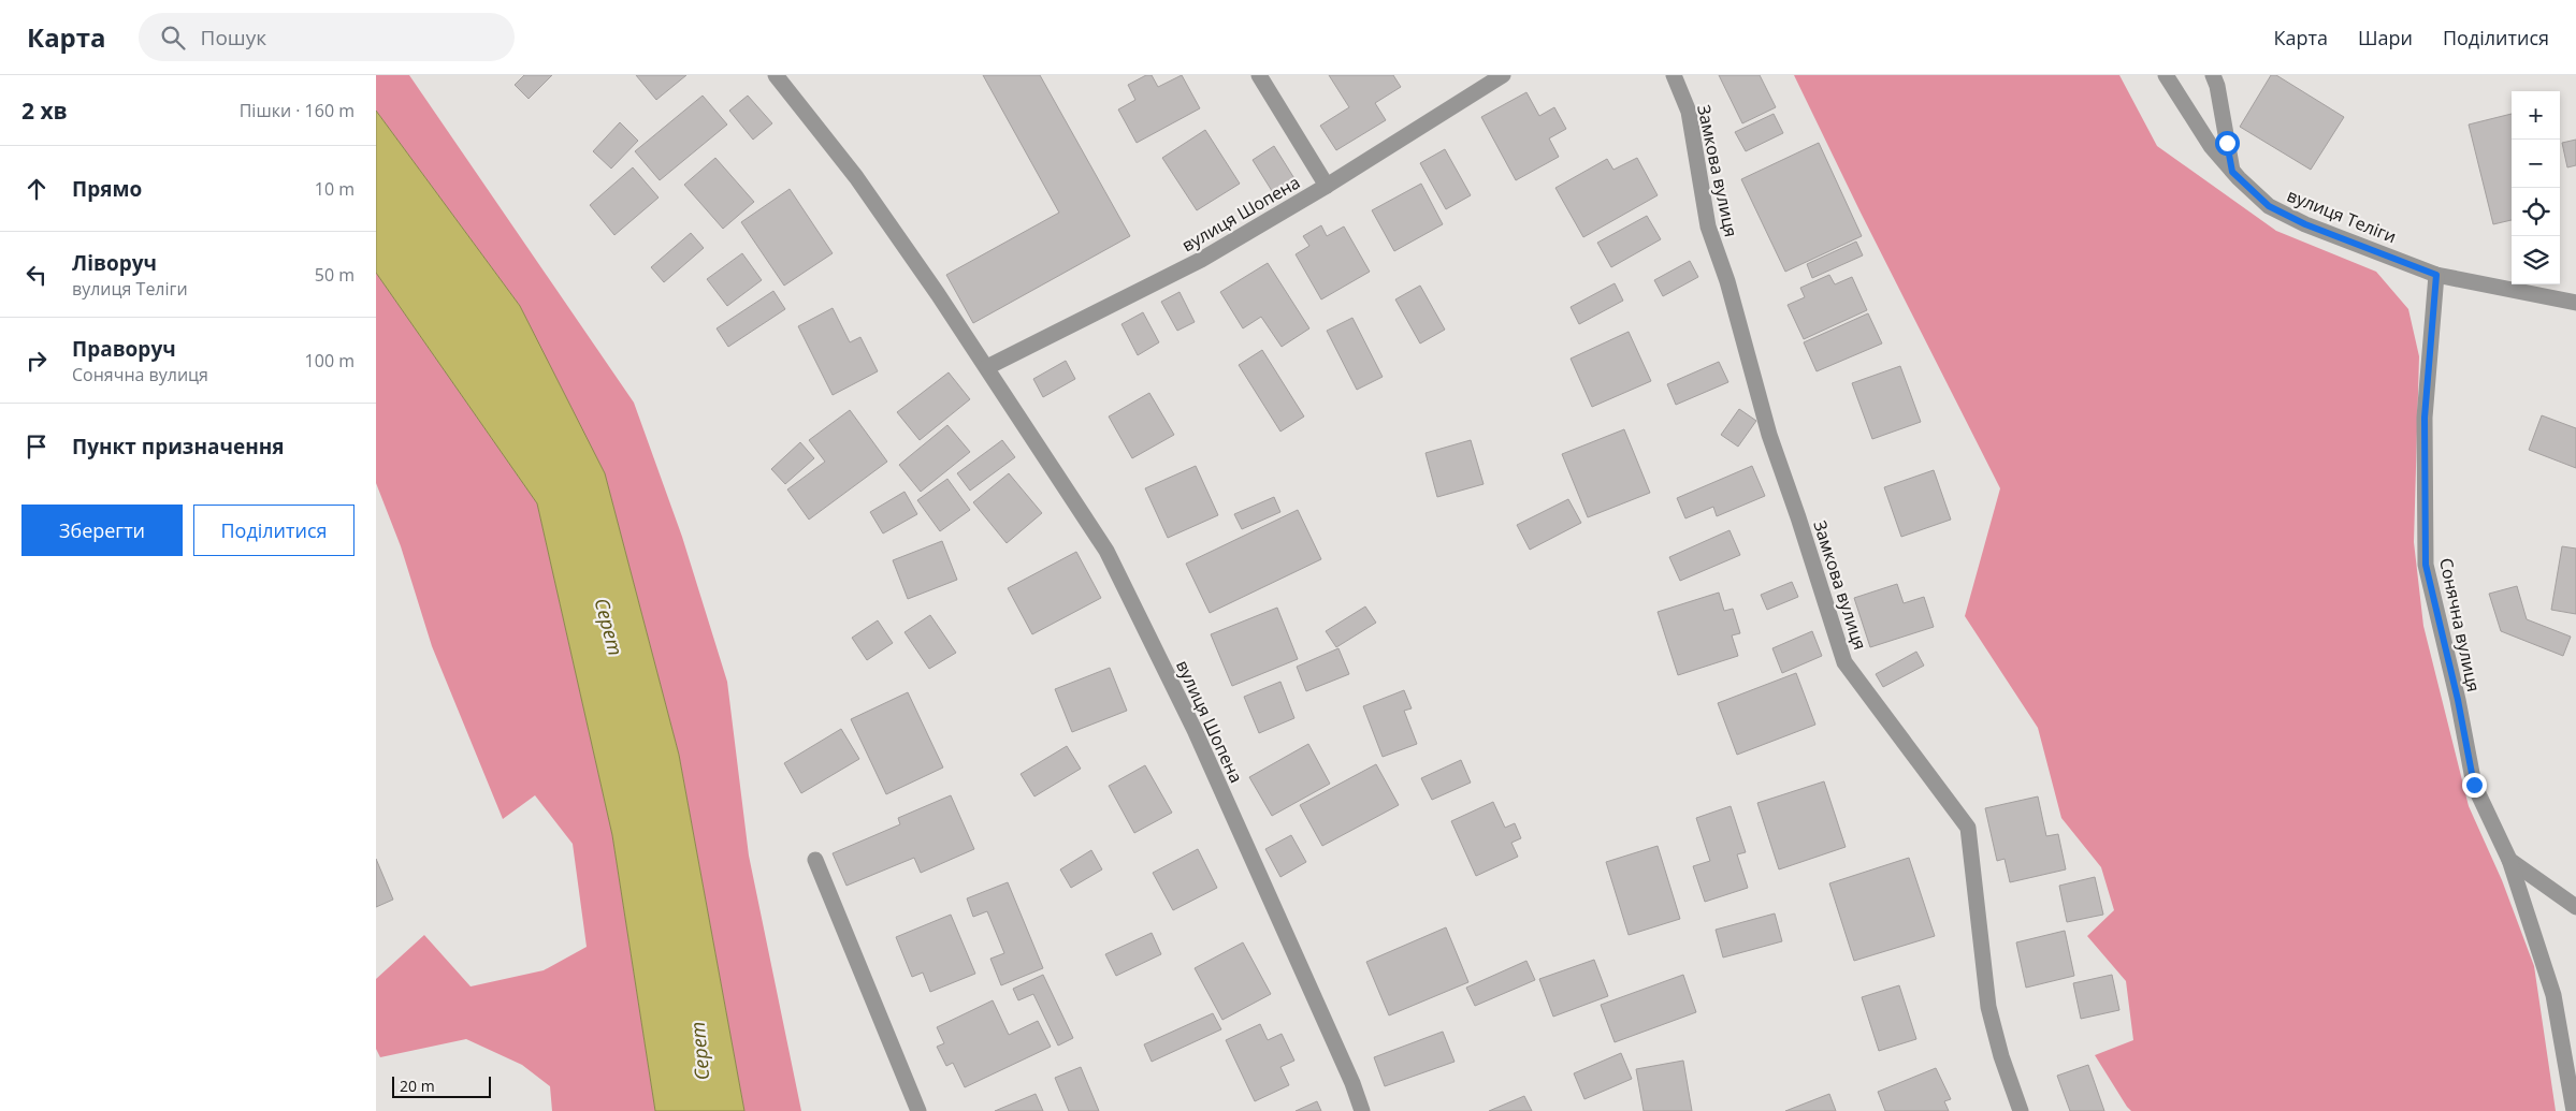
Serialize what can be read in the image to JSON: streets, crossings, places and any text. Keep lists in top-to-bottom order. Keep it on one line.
{"streets":{"street":["Замкова вулиця","вулиця Шопена","вулиця Теліги","Сонячна вулиця"]},"crossings":[["вулиця Теліги","Сонячна вулиця"]],"water":["Серет"],"scale_bar":"20 m","page":{"header":"Карта","search":"Пошук","nav":["Карта","Шари","Поділитися"],"heading":["2 хв","Пішки · 160 m"],"map_buttons":["+","−"],"list":[["Прямо","10 m"],["Ліворуч","вулиця Теліги","50 m"],["Праворуч","Сонячна вулиця","100 m"],"Пункт призначення"],"buttons":["Зберегти","Поділитися"],"scale":"20 m"}}
